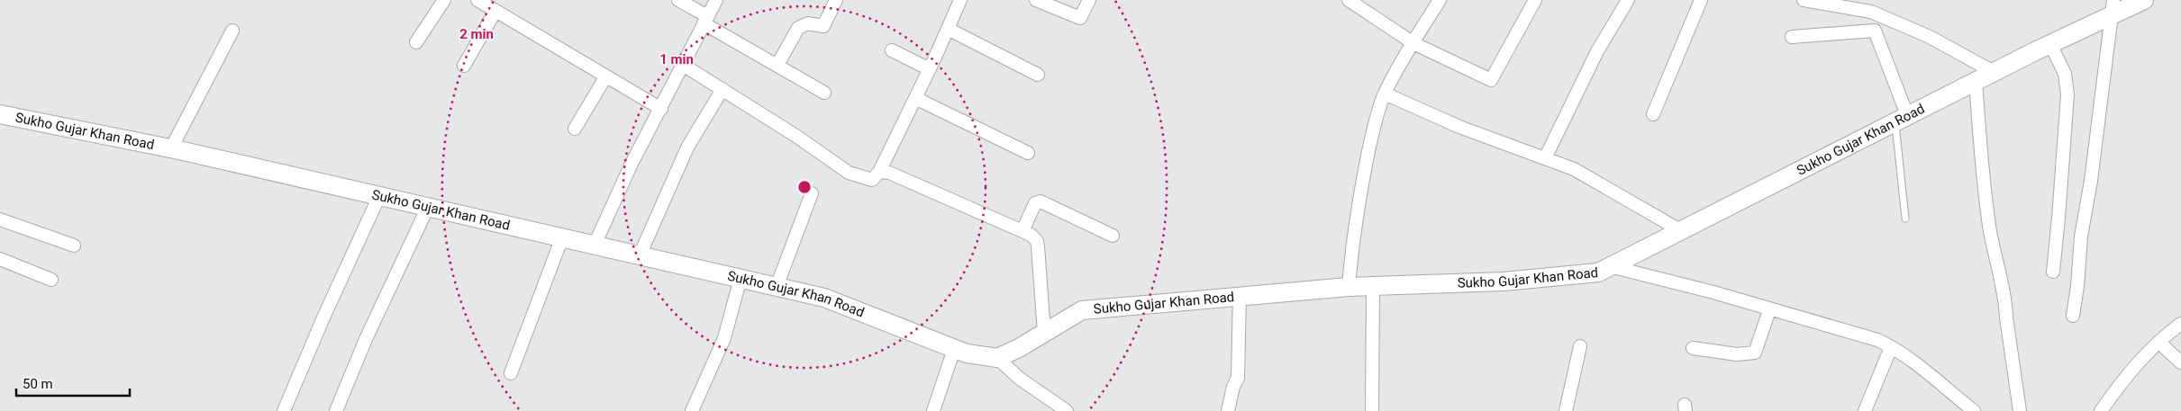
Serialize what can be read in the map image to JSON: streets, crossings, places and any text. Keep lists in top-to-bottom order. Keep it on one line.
{"streets":{"main road":["Sukho Gujar Khan Road"]},"scale_bar":"50 m","rings":["2 min","1 min"]}
